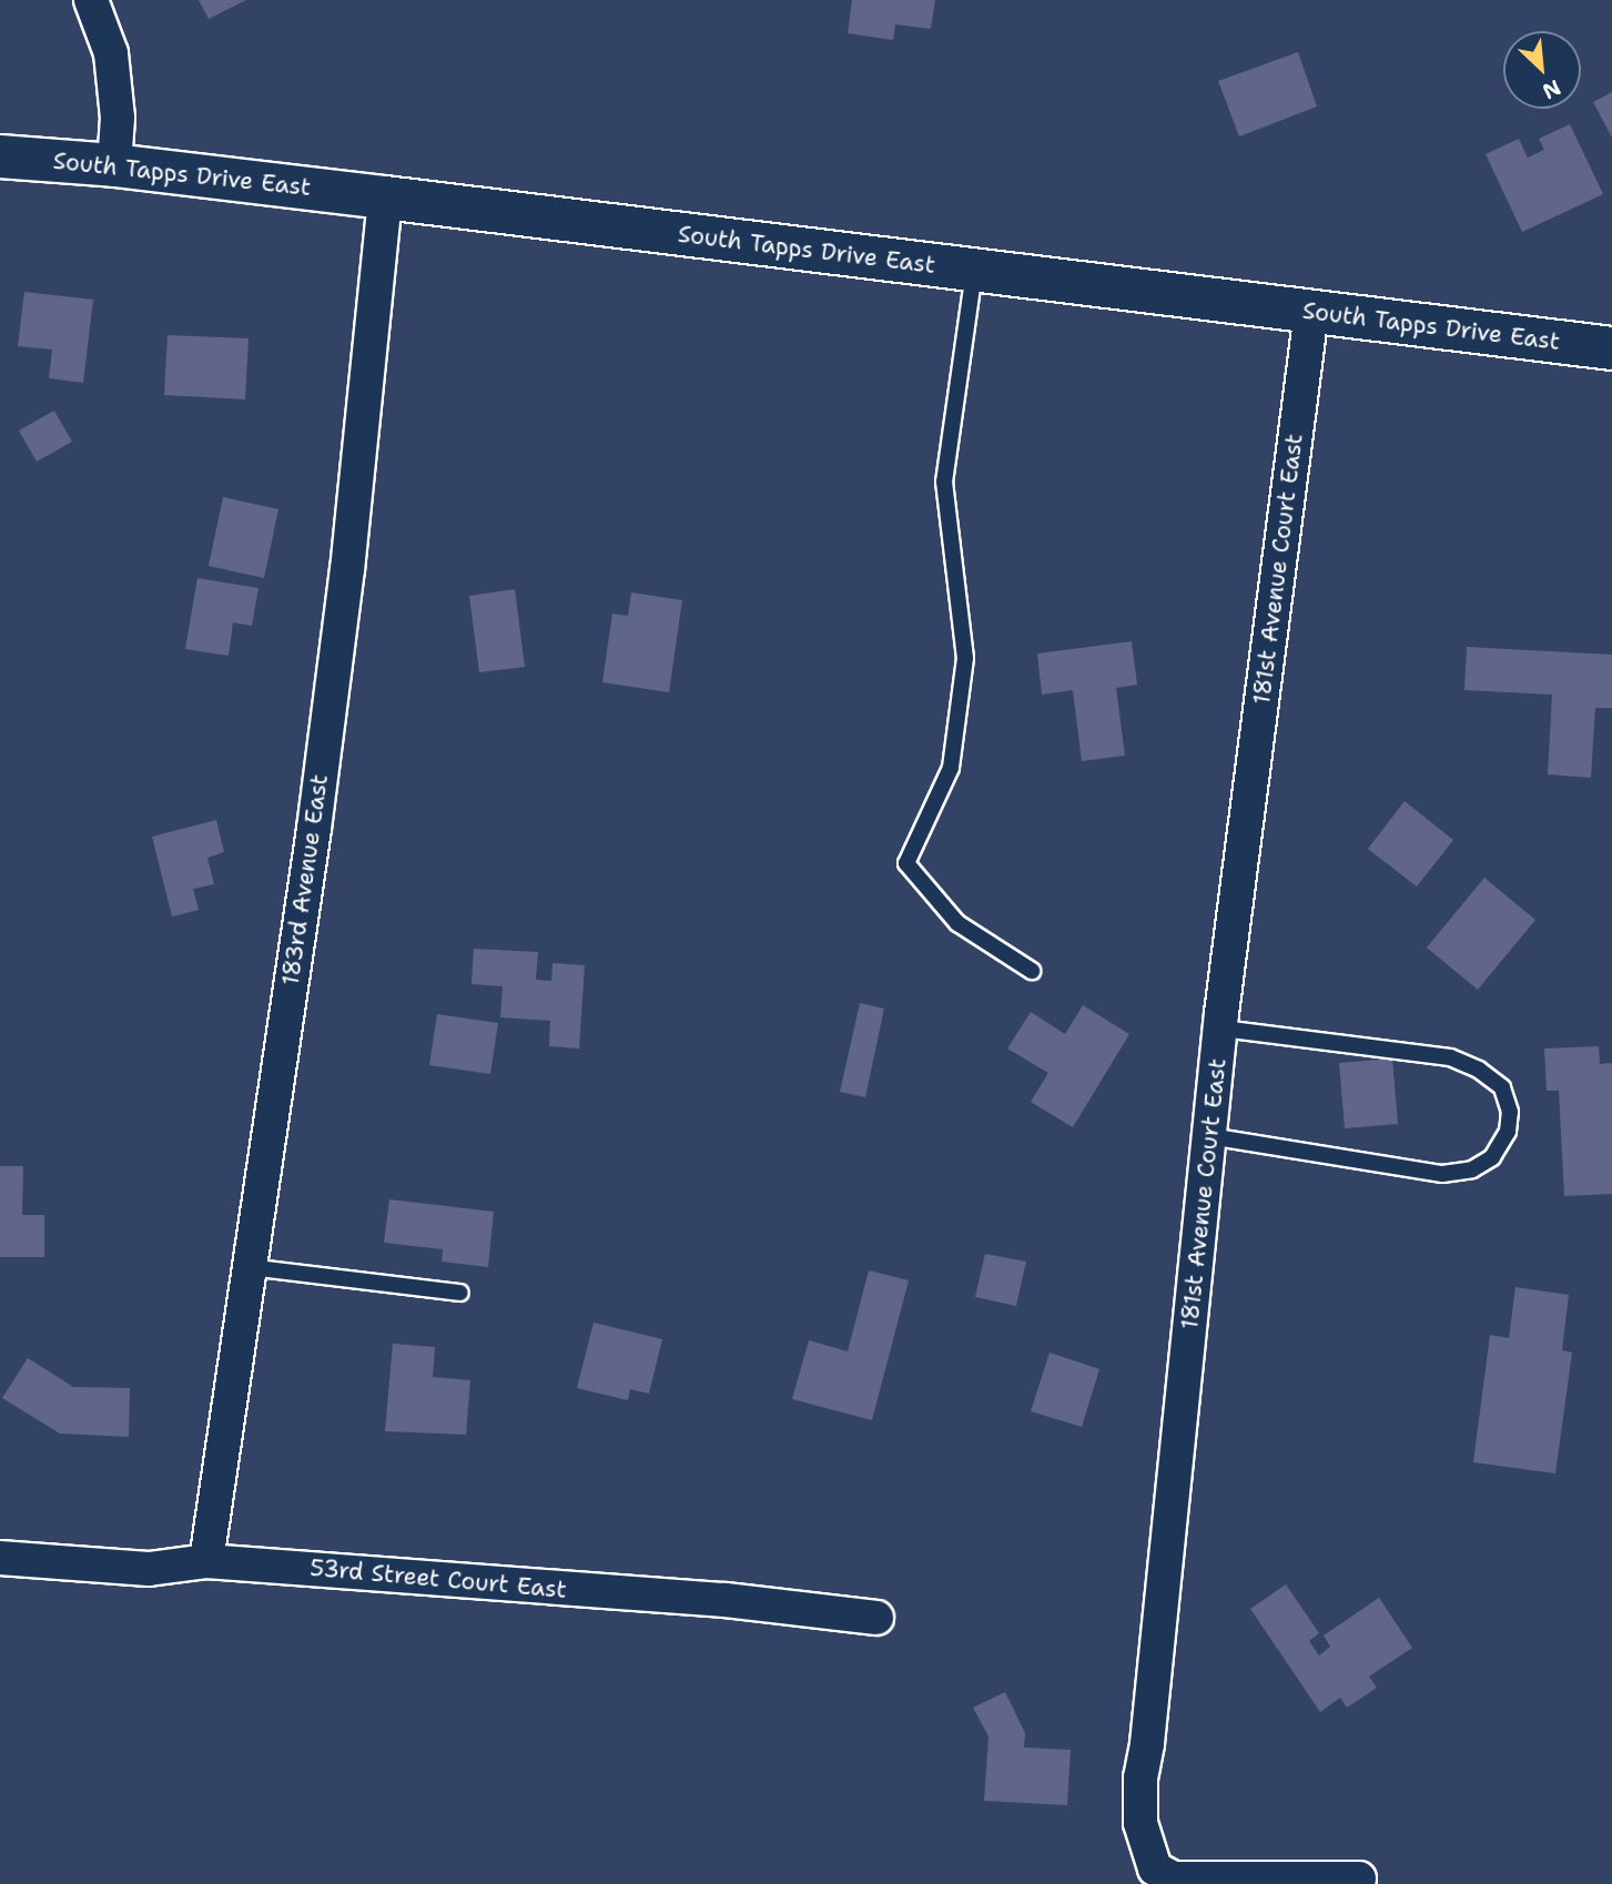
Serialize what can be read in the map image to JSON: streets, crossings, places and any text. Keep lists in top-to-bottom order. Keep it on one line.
{"streets":{"street":["South Tapps Drive East","181st Avenue Court East","183rd Avenue East","53rd Street Court East"]},"crossings":[["South Tapps Drive East","181st Avenue Court East"],["South Tapps Drive East","183rd Avenue East"],["183rd Avenue East","53rd Street Court East"]],"north":"bottom right"}
